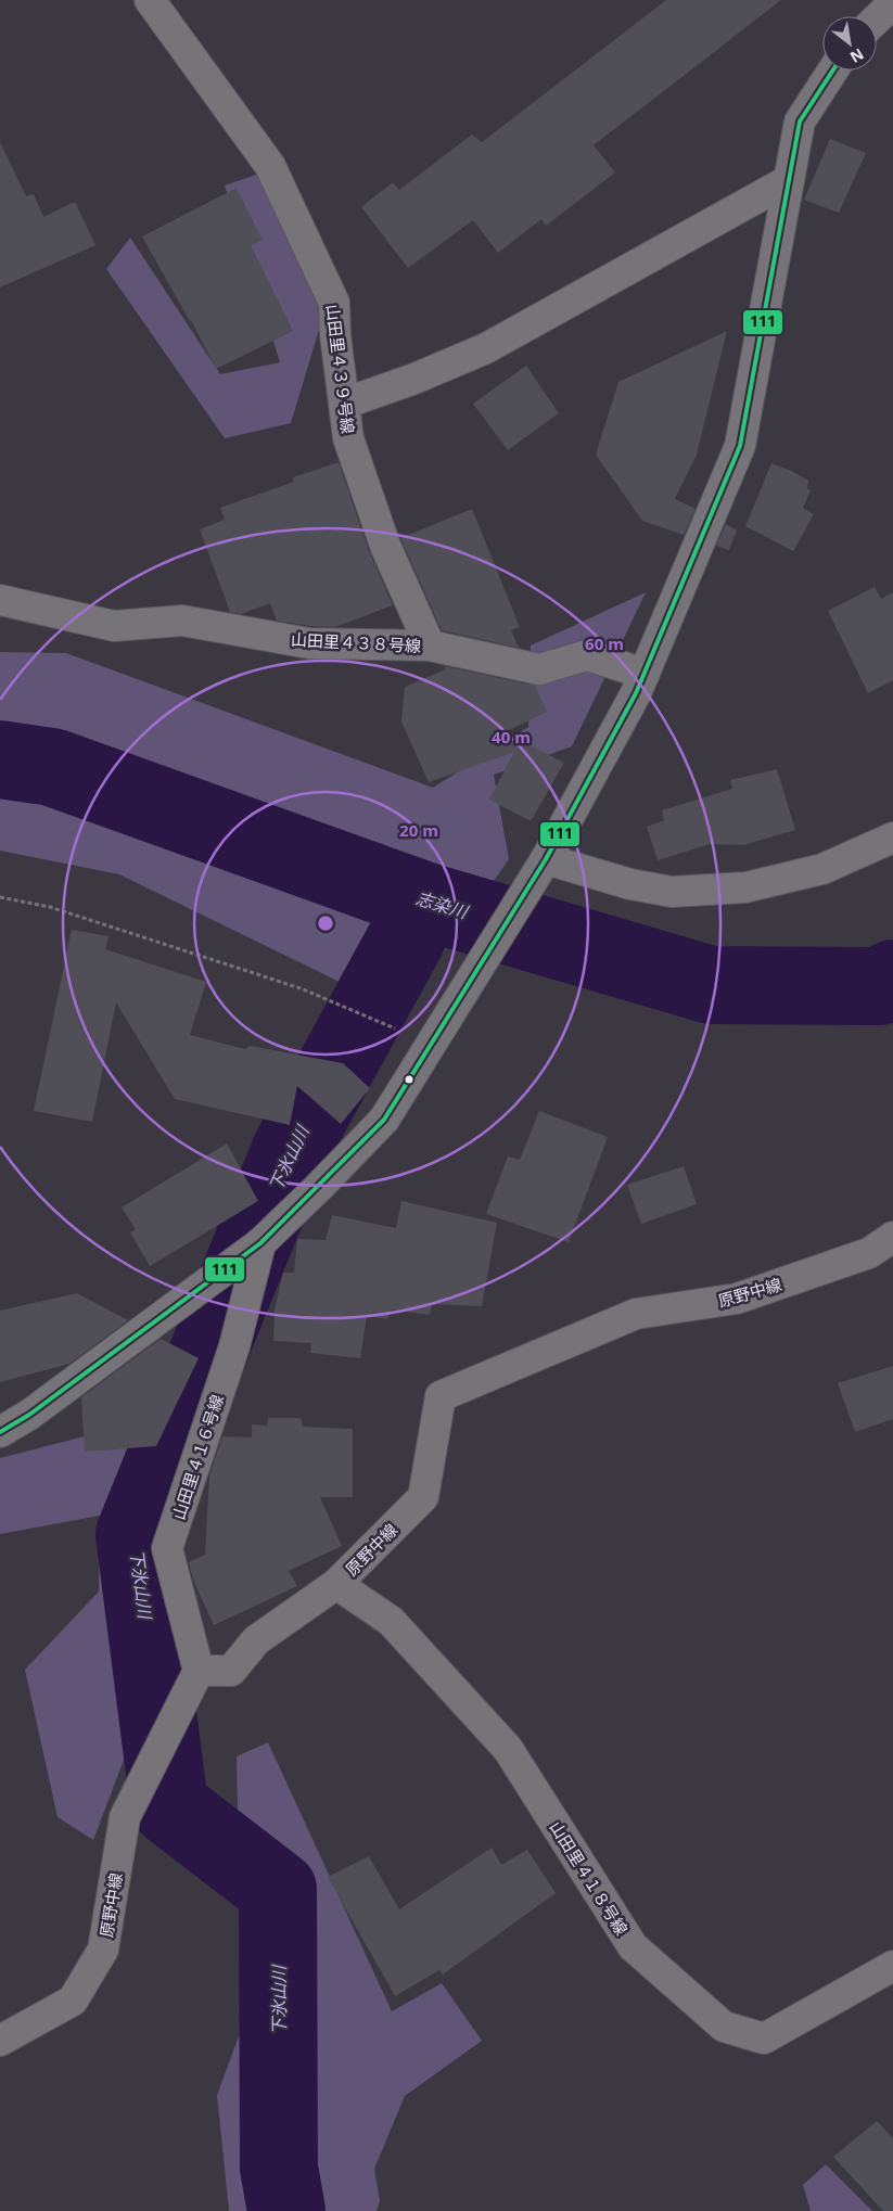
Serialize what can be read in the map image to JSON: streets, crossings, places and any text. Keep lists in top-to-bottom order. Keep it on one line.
{"streets":{"street":["山田里４３９号線","山田里４３８号線","原野中線","山田里４１６号線","山田里４１８号線"]},"crossings":[["山田里４３９号線","山田里４３８号線"],["原野中線","山田里４１６号線"],["原野中線","山田里４１８号線"]],"water":["志染川","下氷山川"],"lines":["transit line 111"],"north":"bottom right","rings":["60 m","40 m","20 m"]}
